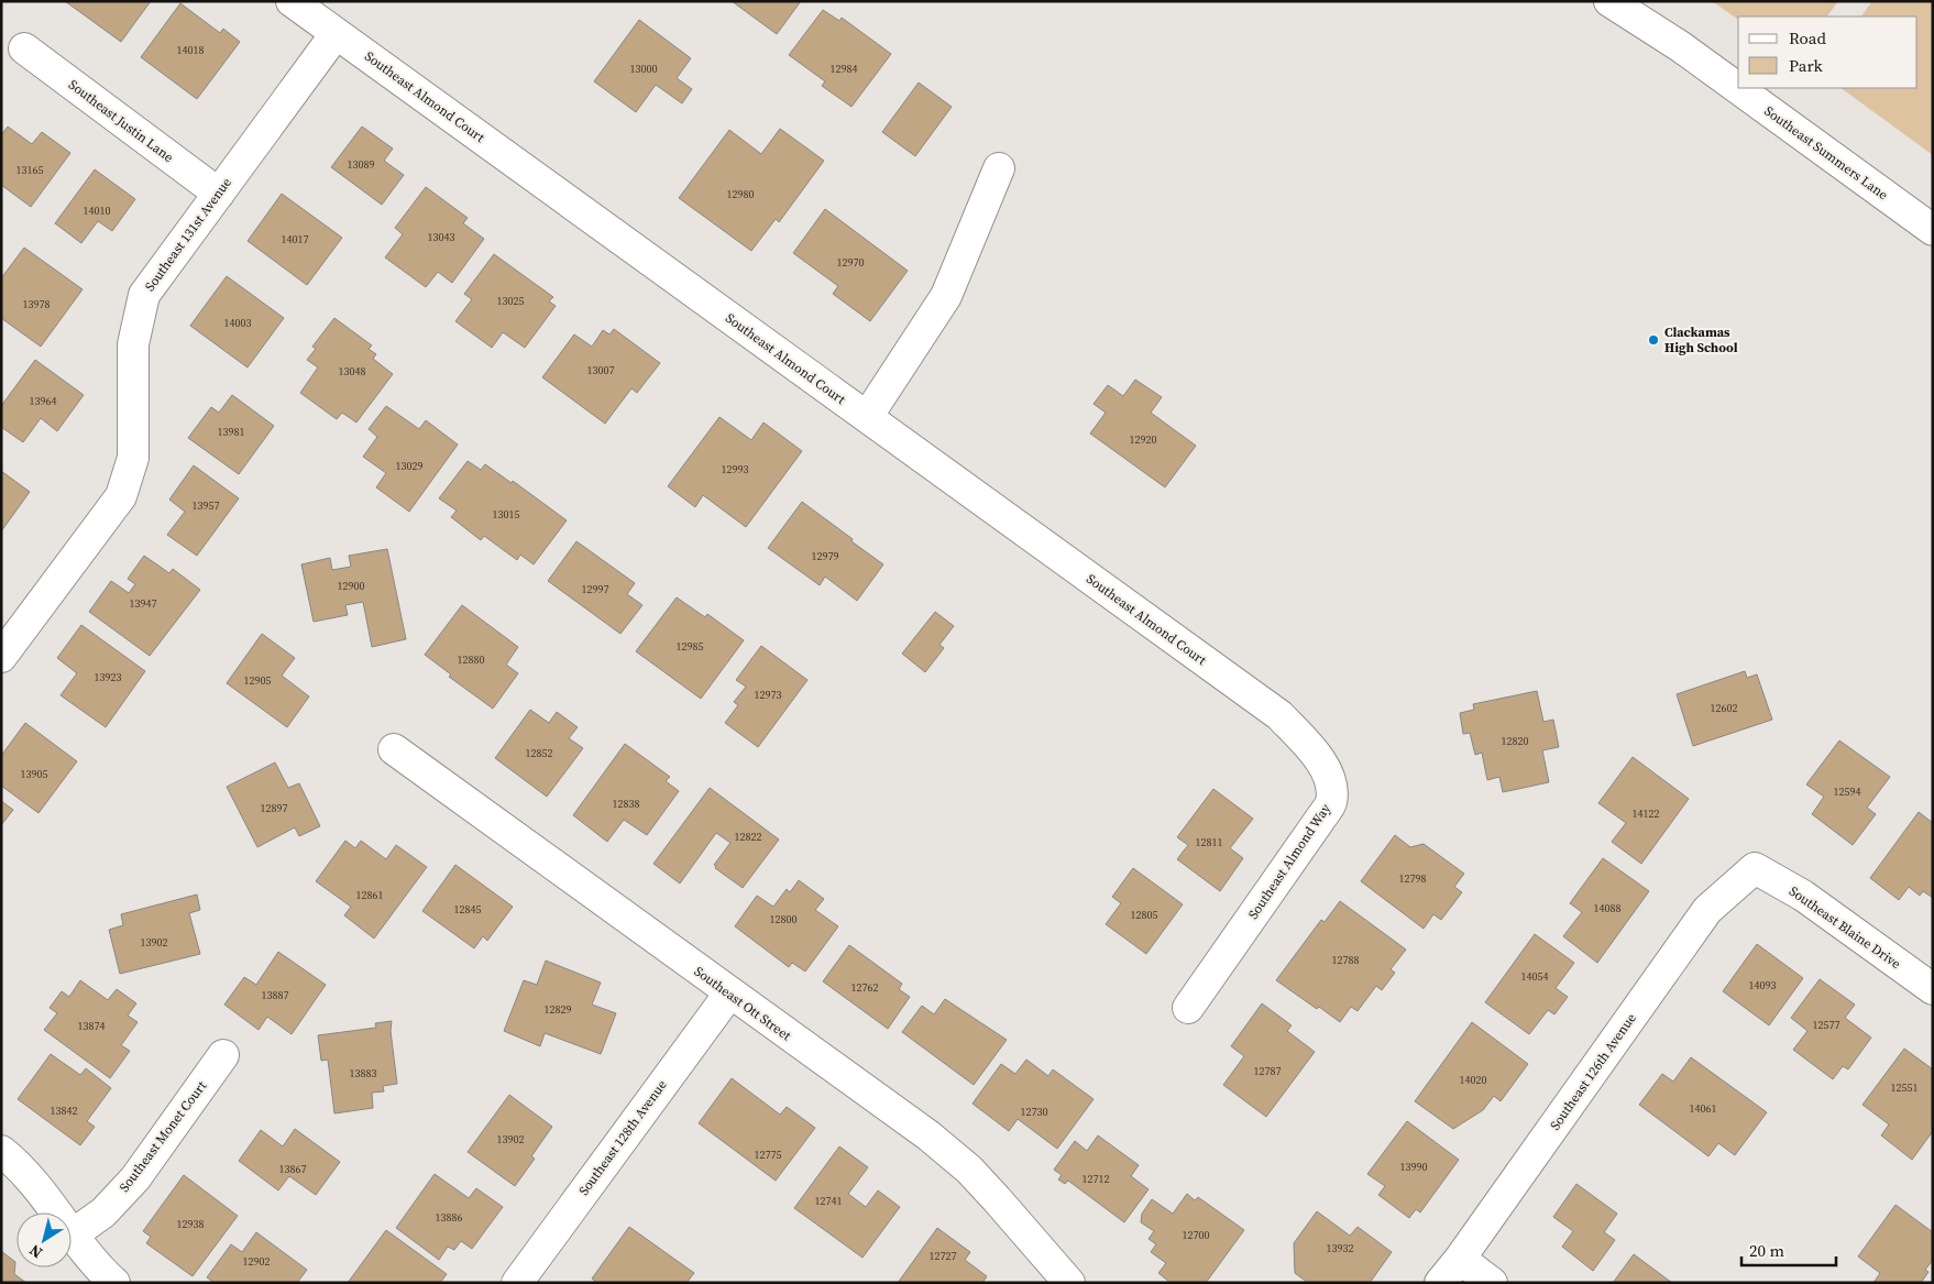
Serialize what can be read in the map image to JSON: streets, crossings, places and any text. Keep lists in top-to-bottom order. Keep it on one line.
{"streets":{"street":["Southeast Almond Court","Southeast Justin Lane","Southeast Summers Lane","Southeast 131st Avenue","Southeast Almond Way","Southeast Blaine Drive","Southeast Ott Street","Southeast 126th Avenue","Southeast Monet Court","Southeast 128th Avenue"]},"crossings":[["Southeast Almond Court","Southeast 131st Avenue"],["Southeast Almond Court","Southeast Almond Way"],["Southeast Justin Lane","Southeast 131st Avenue"],["Southeast Blaine Drive","Southeast 126th Avenue"],["Southeast Ott Street","Southeast 128th Avenue"]],"places":["Clackamas High School"],"house_numbers":["14018","13000","12984","13089","13165","12980","14010","13043","14017","12970","13025","13978","14003","13007","13048","13964","13981","12920","13029","12993","13957","13015","12979","12900","12997","13947","12985","12880","13923","12905","12973","12602","12820","12852","13905","12594","12838","12897","14122","12822","12811","12798","12861","14088","12845","12805","12800","13902","12788","14054","14093","12762","13887","12829","12577","13874","12787","13883","14020","12551","14061","13842","12730","13902","12775","13990","13867","12712","12741","13886","12938","12700","13932","12727","12902"],"legend":["Road","Park"],"scale_bar":"20 m","north":"bottom left"}
